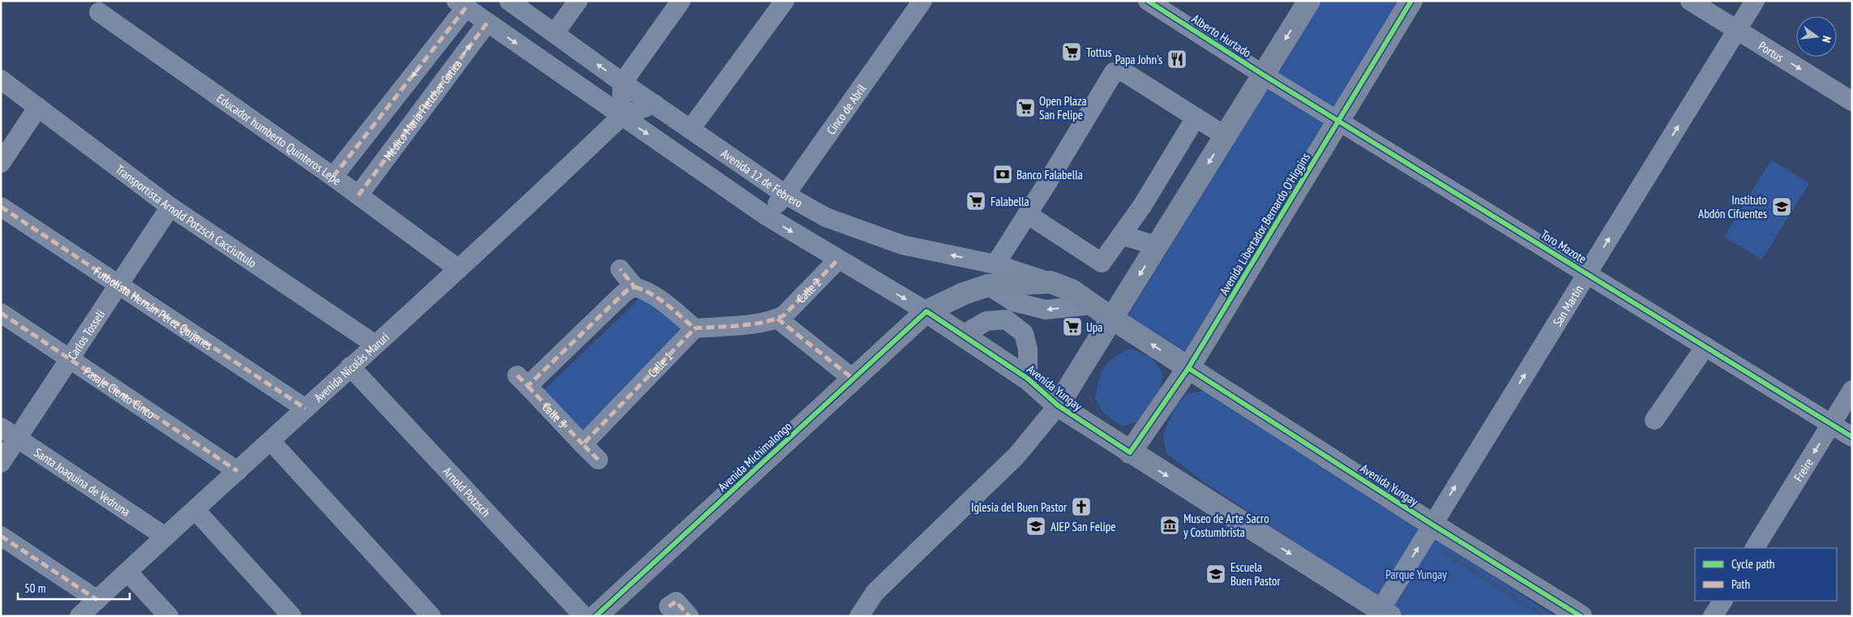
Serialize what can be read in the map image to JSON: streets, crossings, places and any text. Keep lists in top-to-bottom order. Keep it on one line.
{"streets":{"main road":["Avenida Libertador Bernardo O'Higgins","Avenida Yungay","Avenida Michimalongo"],"street":["Alberto Hurtado","Portus","Médico María Fletcher Gatica","Cinco de Abril","Educador humberto Quinteros Lepe","Avenida 12 de Febrero","Transportista Arnold Potzsch Cacciuttulo","Toro Mazote","Calle 2","San Martín","Futbolista Hernán Pérez Quijanes","Carlos Tosseli","Calle 1","Avenida Nicolás Maruri","Pasaje Ciento Cinco","Calle 3","Freire","Santa Joaquina de Vedruna","Arnold Potzsch"]},"crossings":[["Alberto Hurtado","Toro Mazote"],["Portus","San Martín"],["Médico María Fletcher Gatica","Educador humberto Quinteros Lepe"],["Cinco de Abril","Avenida 12 de Febrero"],["Educador humberto Quinteros Lepe","Avenida Nicolás Maruri"],["Avenida 12 de Febrero","Avenida Nicolás Maruri"],["Avenida 12 de Febrero","Avenida Yungay"],["Avenida 12 de Febrero","Avenida Michimalongo"],["Transportista Arnold Potzsch Cacciuttulo","Carlos Tosseli"],["Transportista Arnold Potzsch Cacciuttulo","Avenida Nicolás Maruri"],["Avenida Libertador Bernardo O'Higgins","Toro Mazote"],["Avenida Libertador Bernardo O'Higgins","Avenida Yungay"],["Toro Mazote","San Martín"],["Toro Mazote","Freire"],["San Martín","Avenida Yungay"],["Futbolista Hernán Pérez Quijanes","Carlos Tosseli"],["Futbolista Hernán Pérez Quijanes","Avenida Nicolás Maruri"],["Carlos Tosseli","Pasaje Ciento Cinco"],["Carlos Tosseli","Santa Joaquina de Vedruna"],["Calle 1","Calle 3"],["Avenida Nicolás Maruri","Pasaje Ciento Cinco"],["Avenida Nicolás Maruri","Santa Joaquina de Vedruna"],["Avenida Nicolás Maruri","Arnold Potzsch"],["Avenida Yungay","Avenida Michimalongo"]],"one_way":["Portus","San Martín"],"parks":["Parque Yungay"],"places":{"supermarket":["Tottus","Open Plaza San Felipe","Falabella","Upa"],"restaurant":["Papa John's"],"bank":["Banco Falabella"],"school or university":["Instituto Abdón Cifuentes","AIEP San Felipe","Escuela Buen Pastor"],"church":["Iglesia del Buen Pastor"],"museum":["Museo de Arte Sacro y Costumbrista"]},"legend":["Cycle path","Path"],"scale_bar":"50 m","north":"right"}
